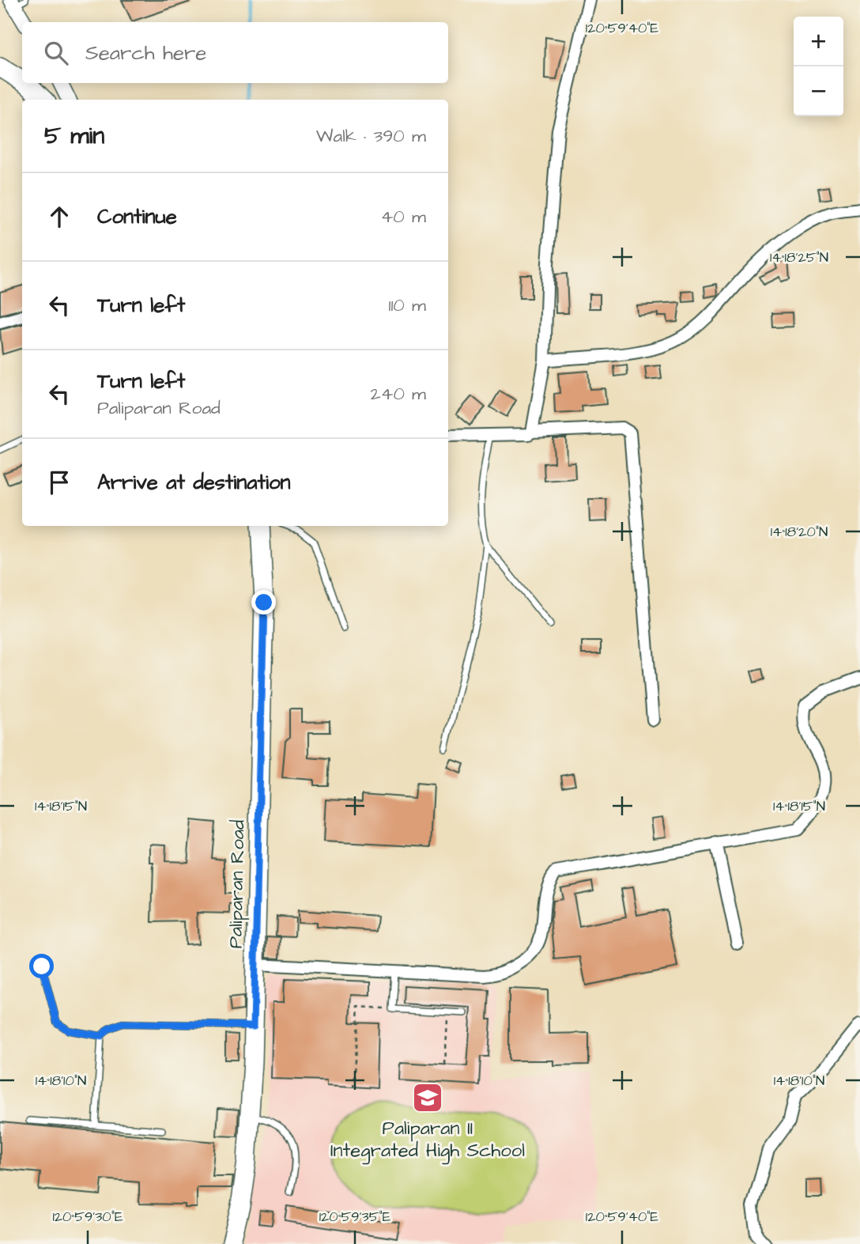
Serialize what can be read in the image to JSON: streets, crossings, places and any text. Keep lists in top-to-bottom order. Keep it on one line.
{"streets":{"main road":["Paliparan Road"]},"places":{"school or university":["Paliparan II Integrated High School"]},"page":{"map_buttons":["+","−"],"search":"Search here","heading":["5 min","Walk · 390 m"],"list":[["Continue","40 m"],["Turn left","110 m"],["Turn left","Paliparan Road","240 m"],"Arrive at destination"]},"coordinates":["120°59'40\"E","14°18'25\"N","14°18'20\"N","14°18'15\"N","14°18'10\"N","120°59'30\"E","120°59'35\"E"]}
